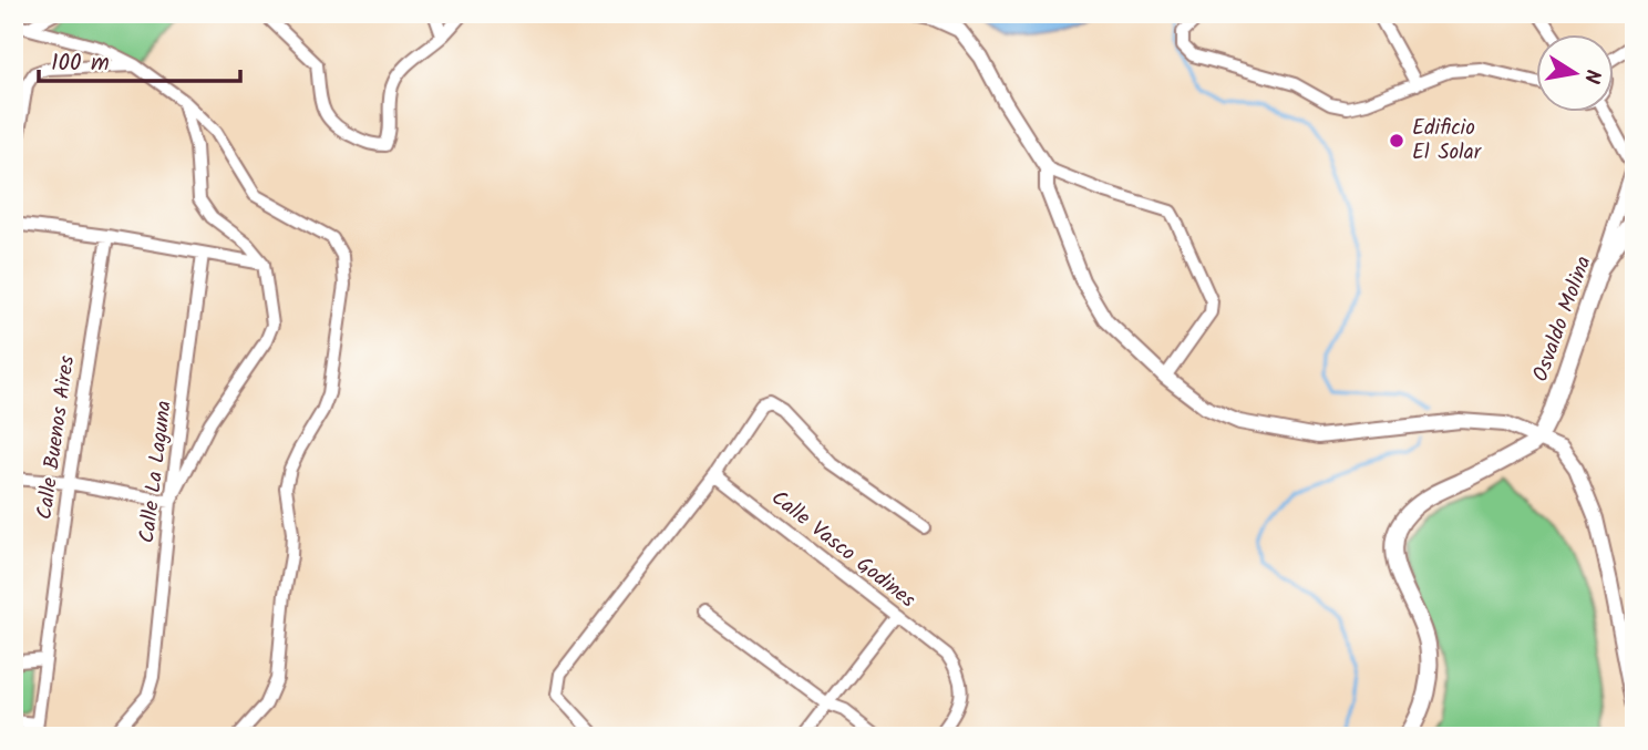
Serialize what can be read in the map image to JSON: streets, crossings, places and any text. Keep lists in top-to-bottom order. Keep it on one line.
{"streets":{"main road":["Osvaldo Molina"],"street":["Calle Buenos Aires","Calle La Laguna","Calle Vasco Godines"]},"places":["Edificio El Solar"],"scale_bar":"100 m","north":"right"}
